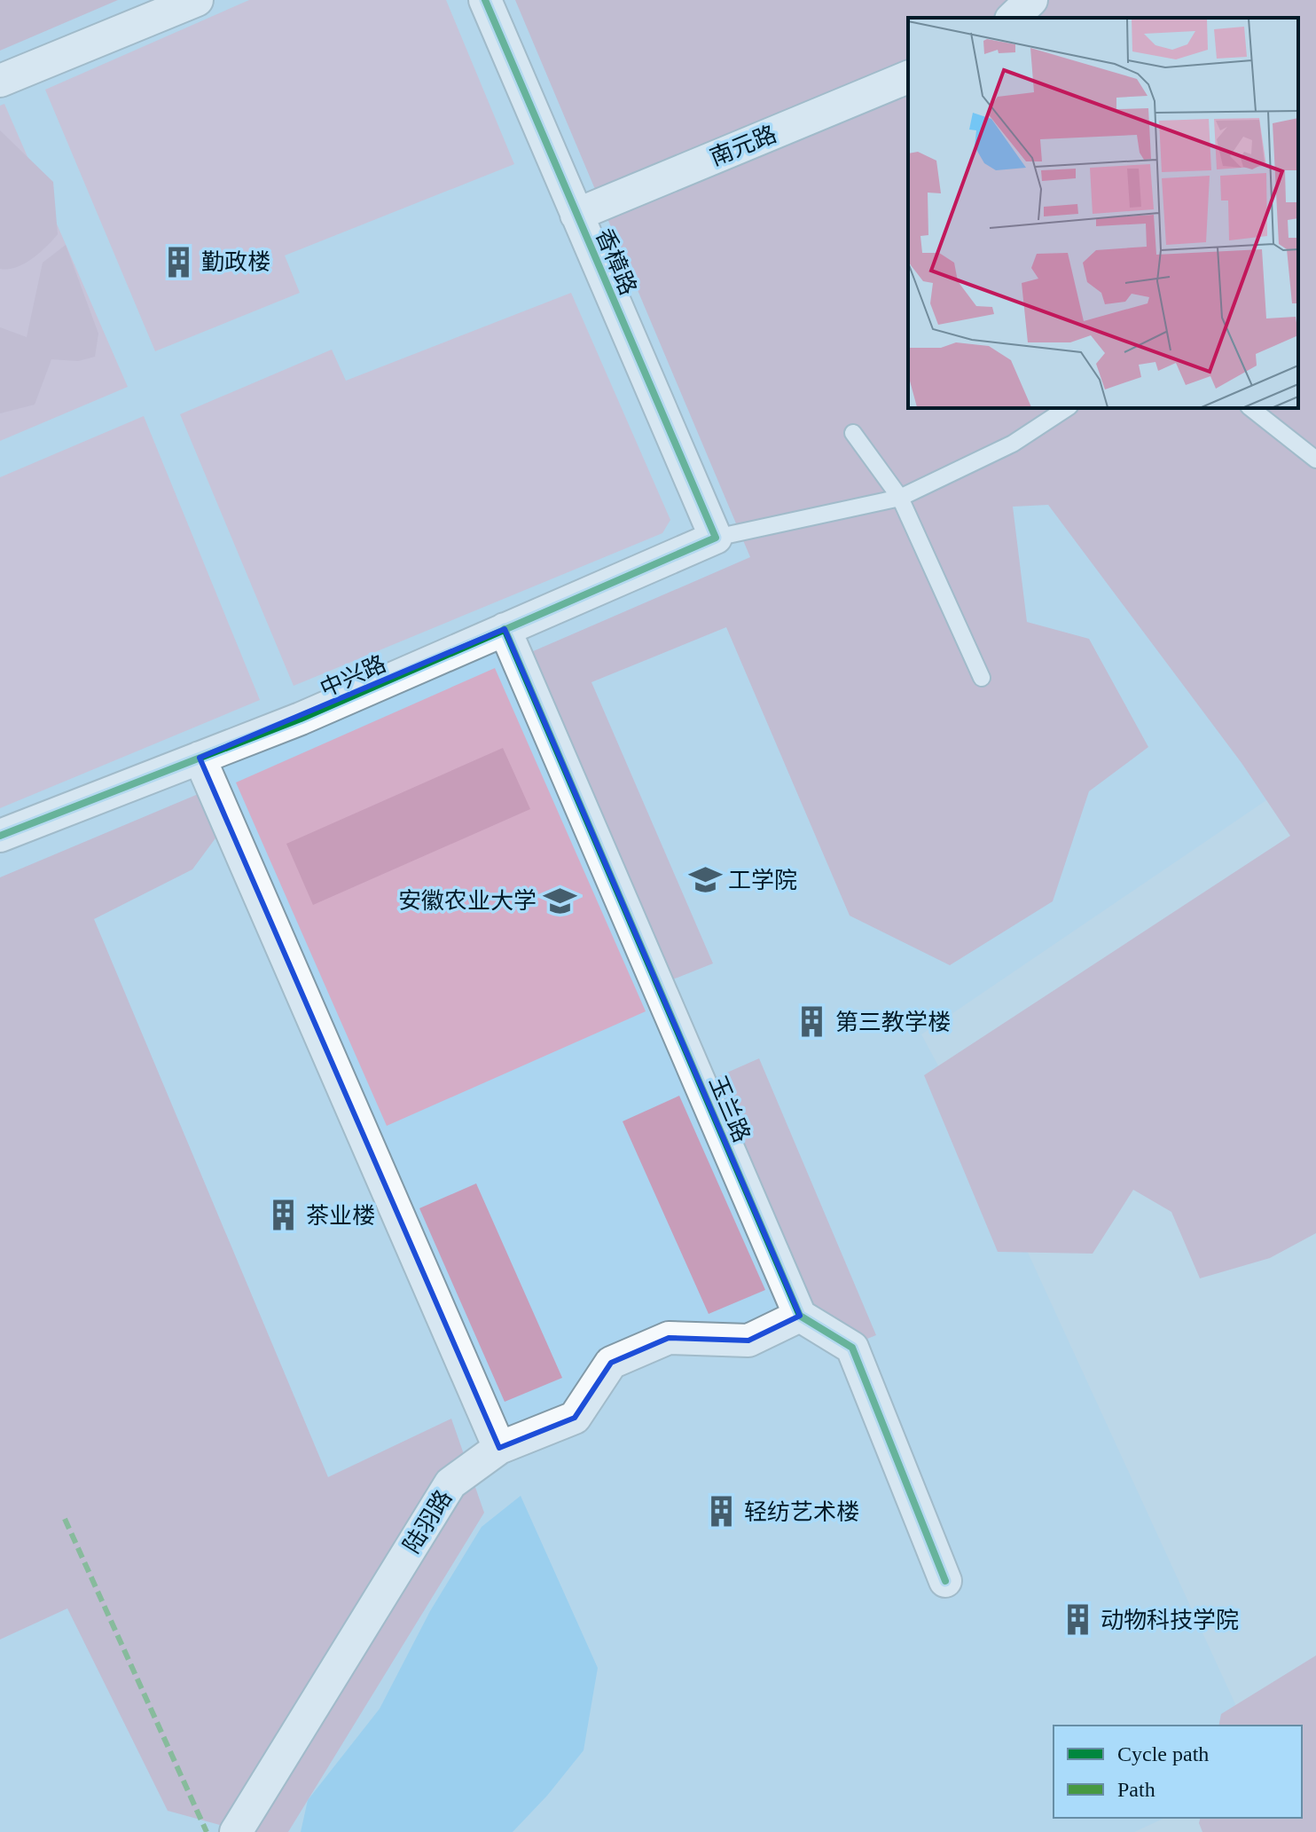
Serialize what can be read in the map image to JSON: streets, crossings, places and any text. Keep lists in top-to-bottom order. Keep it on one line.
{"streets":{"street":["南元路","香樟路","中兴路","玉兰路","陆羽路"]},"crossings":[["南元路","香樟路"],["香樟路","中兴路"],["中兴路","玉兰路"],["玉兰路","陆羽路"]],"places":{"building":["勤政楼","第三教学楼","茶业楼","轻纺艺术楼","动物科技学院"],"school or university":["工学院","安徽农业大学"]},"legend":["Cycle path","Path"]}
